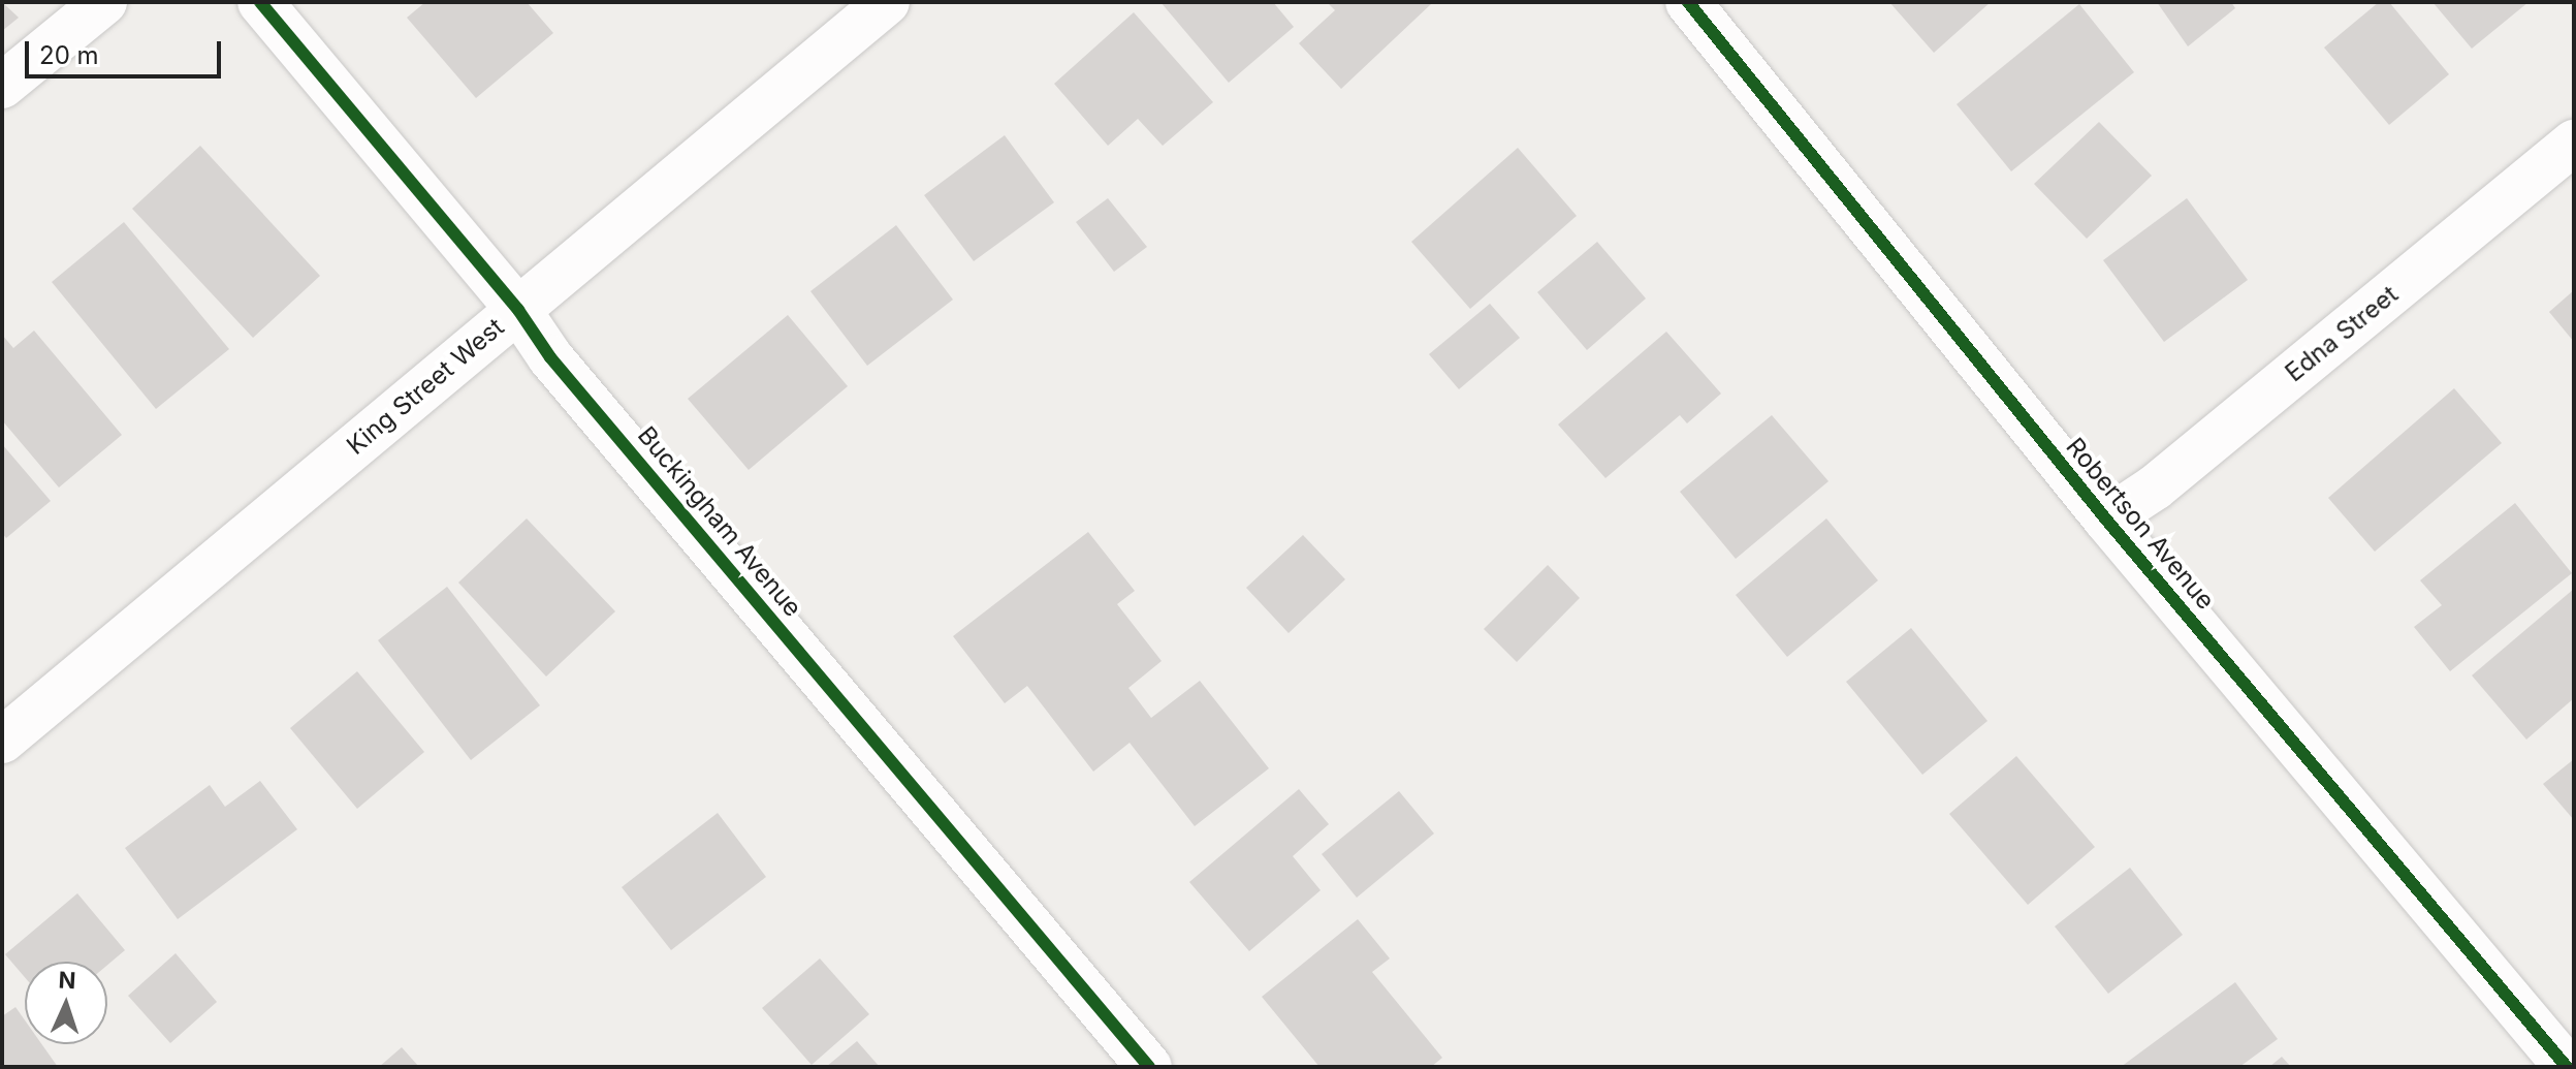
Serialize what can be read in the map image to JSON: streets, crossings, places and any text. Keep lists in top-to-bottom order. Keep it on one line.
{"streets":{"street":["Edna Street","King Street West","Buckingham Avenue","Robertson Avenue"]},"crossings":[["Edna Street","Robertson Avenue"],["King Street West","Buckingham Avenue"]],"scale_bar":"20 m","north":"top"}
